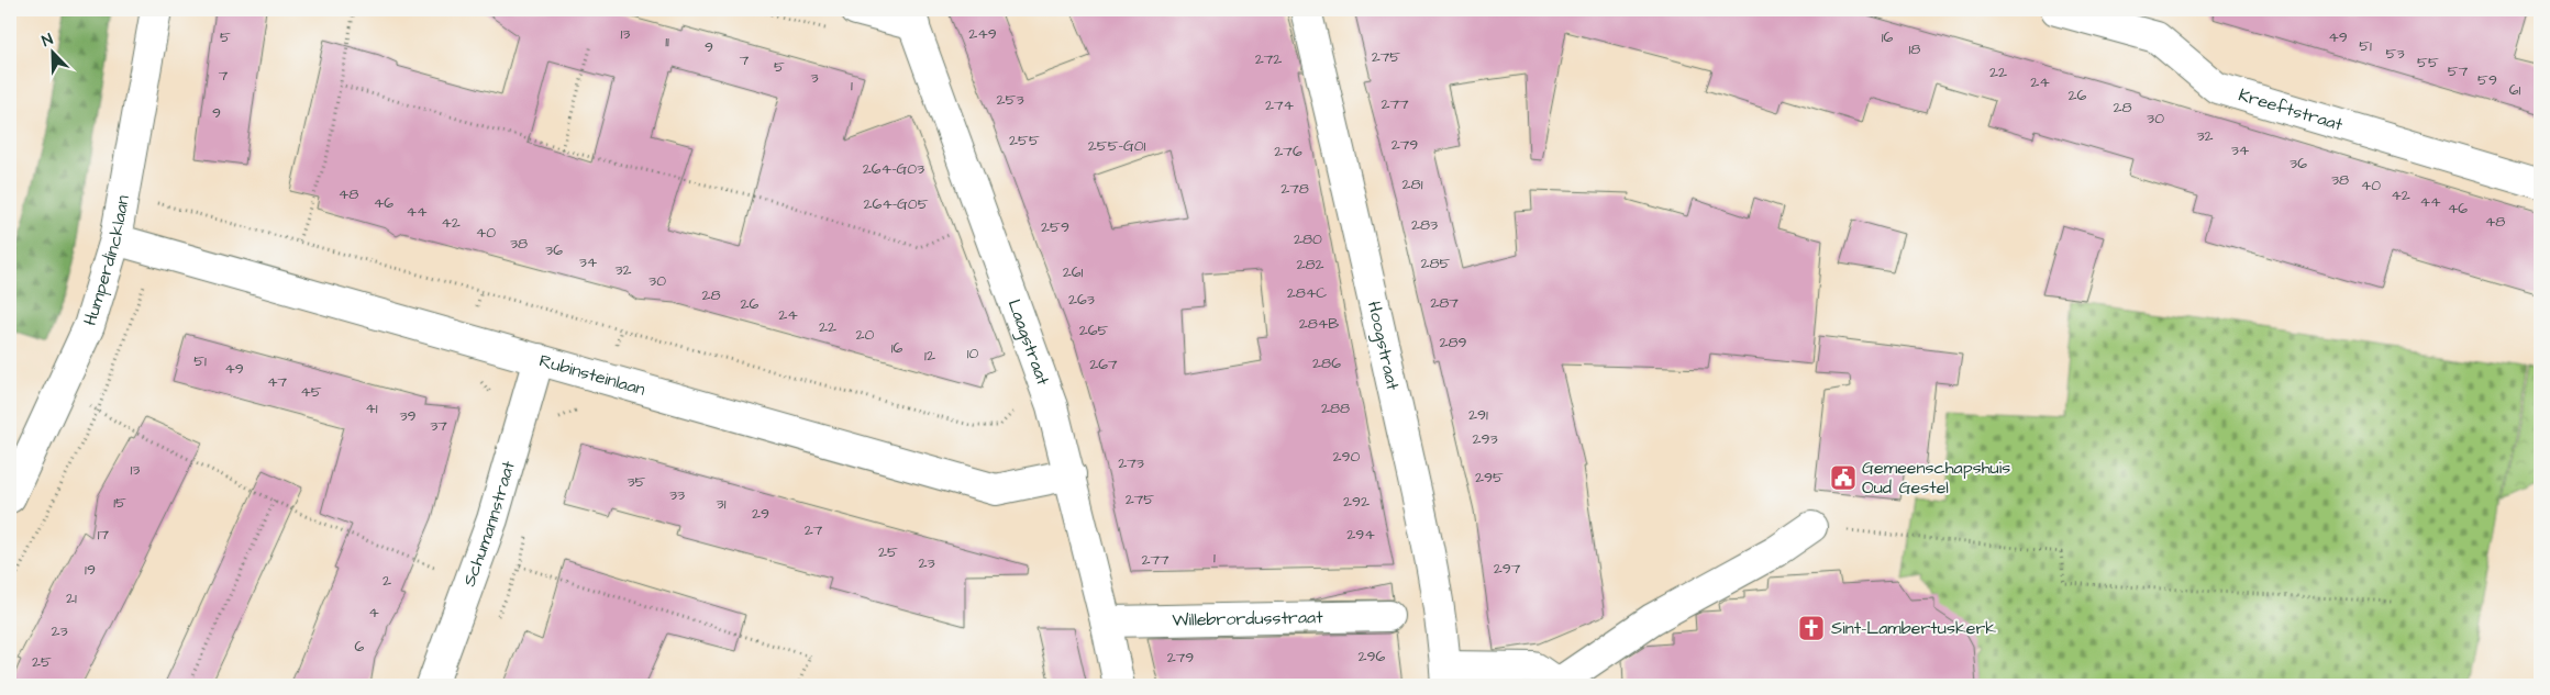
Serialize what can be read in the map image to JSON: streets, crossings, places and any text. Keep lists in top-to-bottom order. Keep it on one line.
{"streets":{"street":["Kreeftstraat","Humperdincklaan","Laagstraat","Hoogstraat","Rubinsteinlaan","Schumannstraat","Willebrordusstraat"]},"crossings":[["Humperdincklaan","Rubinsteinlaan"],["Laagstraat","Rubinsteinlaan"],["Laagstraat","Willebrordusstraat"],["Rubinsteinlaan","Schumannstraat"]],"places":{"public building":["Gemeenschapshuis Oud Gestel"],"church":["Sint-Lambertuskerk"]},"house_numbers":["13","249","5","16","49","11","51","9","18","53","275","272","7","55","5","57","22","7","3","59","24","1","61","26","253","277","274","28","9","30","32","255","279","255-G01","34","276","36","264-G03","38","281","40","278","48","42","44","46","264-G05","46","44","48","42","283","259","40","280","38","36","34","285","282","32","261","30","284C","28","263","287","26","24","284B","22","265","20","289","16","10","12","51","286","267","49","47","45","41","288","291","39","37","293","290","273","13","295","35","33","275","292","15","31","29","27","17","294","25","1","277","23","297","19","2","21","4","23","6","296","279","25"],"north":"top left"}
